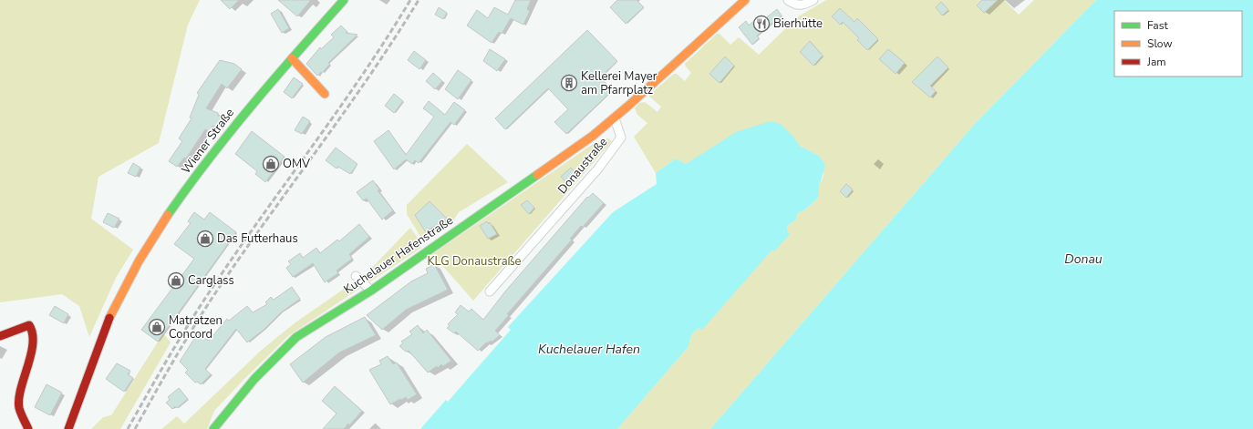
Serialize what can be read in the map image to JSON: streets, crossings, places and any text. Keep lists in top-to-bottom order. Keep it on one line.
{"streets":{"street":["Wiener Straße","Donaustraße","Kuchelauer Hafenstraße"]},"crossings":[["Donaustraße","Kuchelauer Hafenstraße"]],"water":["Donau","Kuchelauer Hafen"],"parks":["KLG Donaustraße"],"places":{"restaurant":["Bierhütte"],"building":["Kellerei Mayer am Pfarrplatz"],"shop":["OMV","Das Futterhaus","Carglass","Matratzen Concord"]},"legend":["Fast","Slow","Jam"]}
